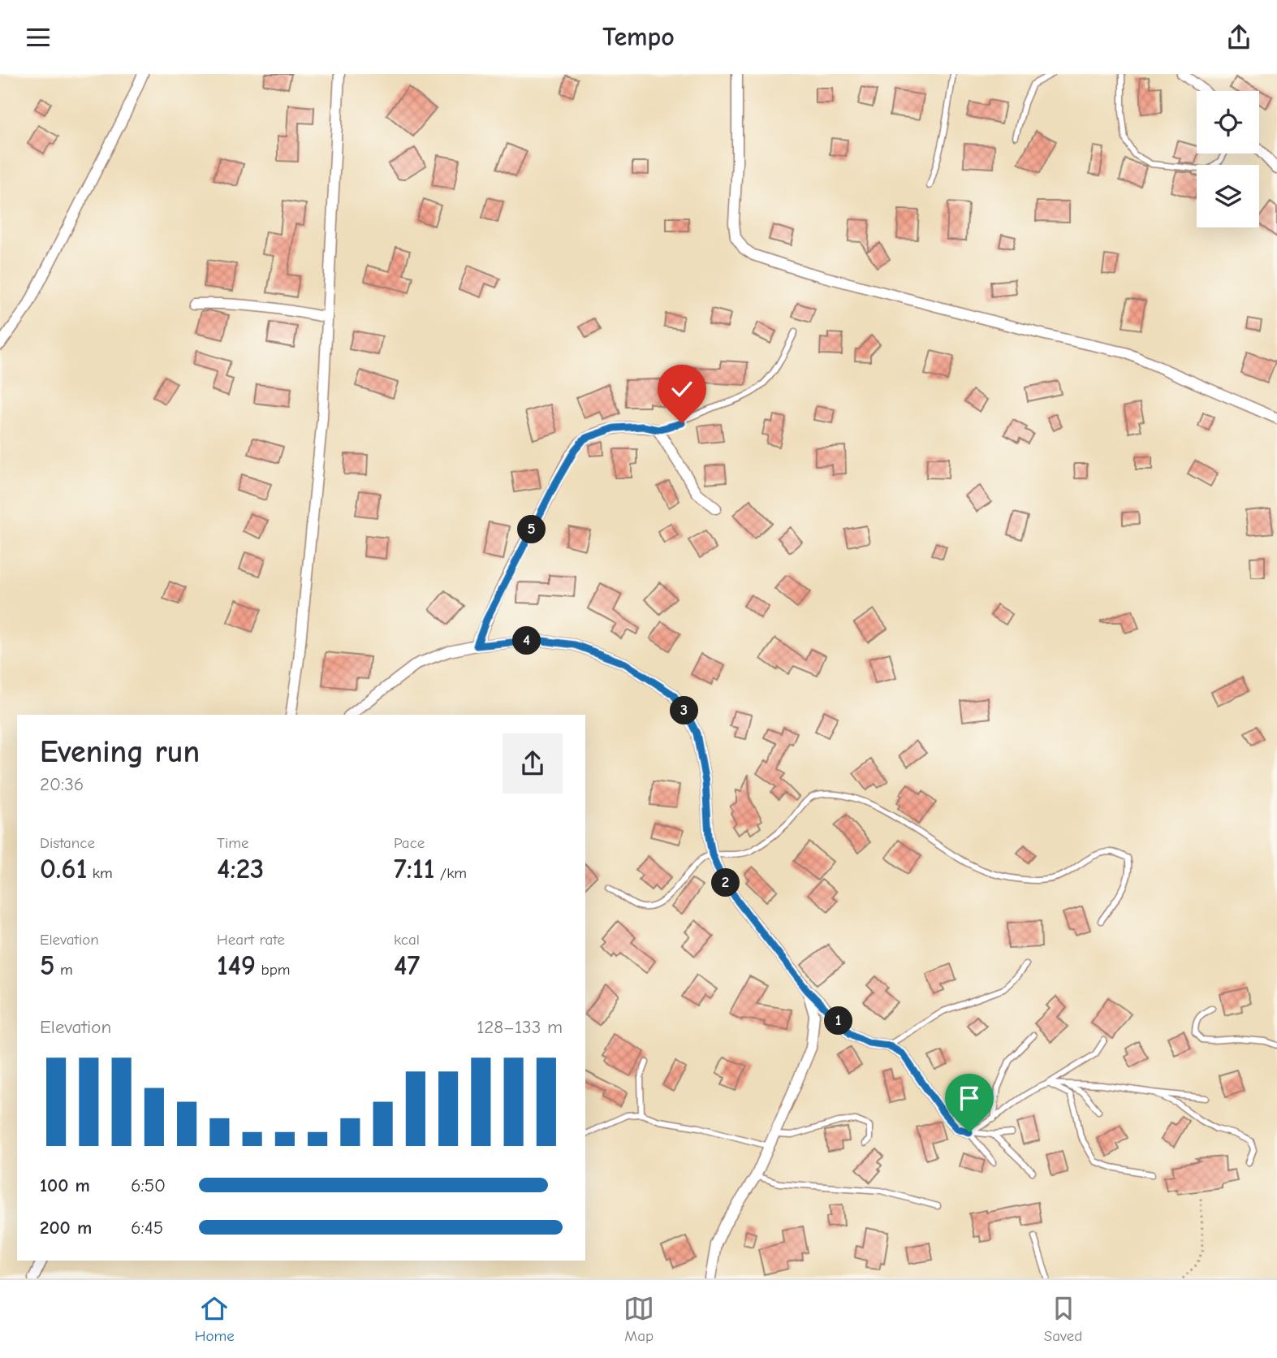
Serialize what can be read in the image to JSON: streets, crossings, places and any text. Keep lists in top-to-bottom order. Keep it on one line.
{"page":{"header":"Tempo","pins":["5","4","3","2","1"],"heading":["Evening run","20:36"],"stats":[["Distance","0.61 km"],["Time","4:23"],["Pace","7:11 /km"],["Elevation","5 m"],["Heart rate","149 bpm"],["kcal","47"]],"chart":["Elevation","128–133 m"],"list":[{"name":"100 m","note":"6:50"},{"name":"200 m","note":"6:45"}],"tabs":["Home","Map","Saved"]}}
